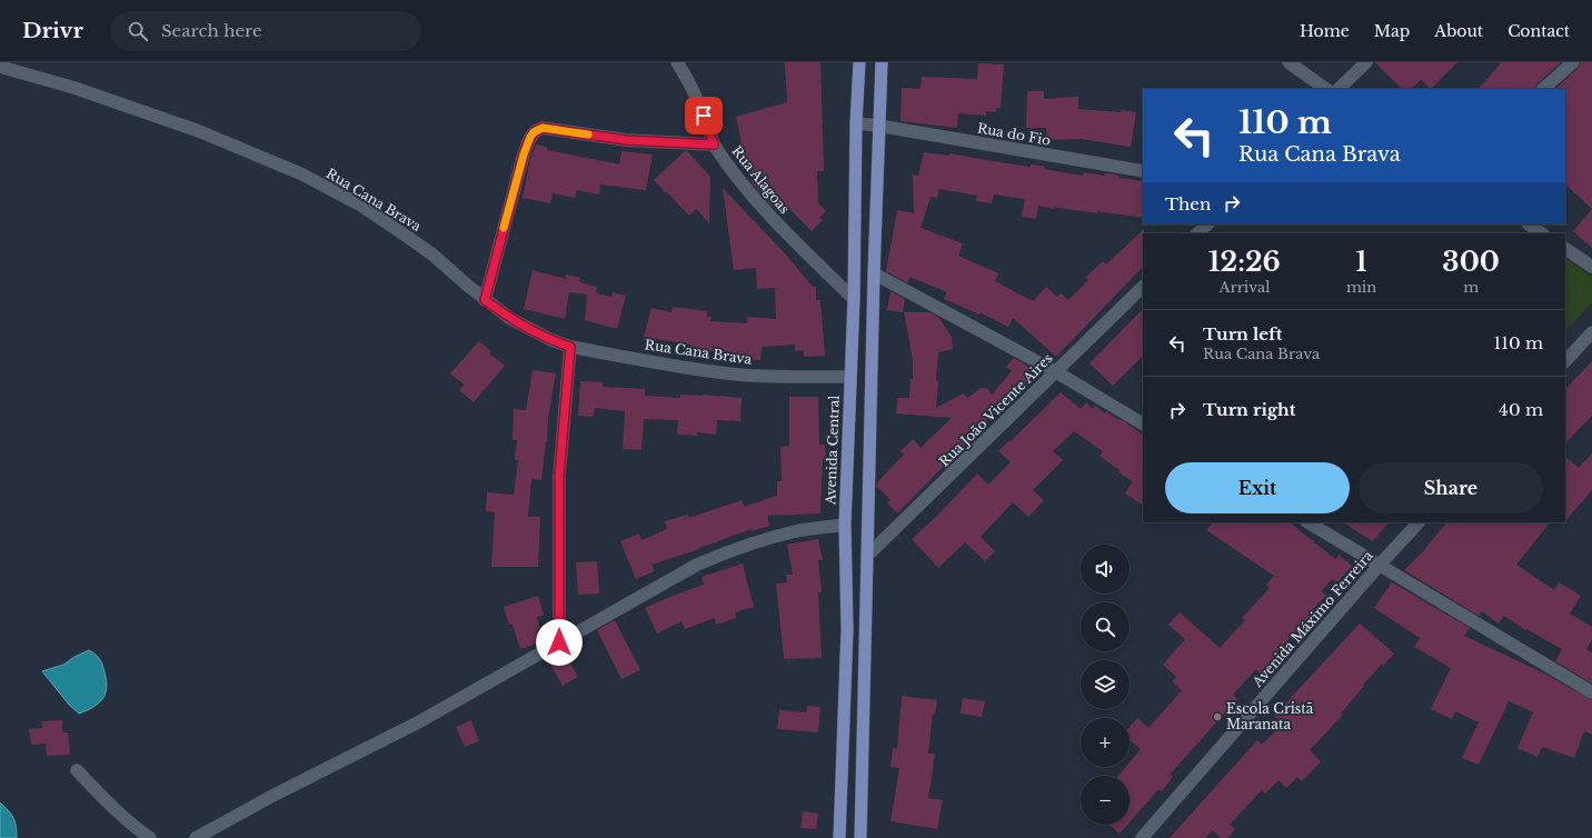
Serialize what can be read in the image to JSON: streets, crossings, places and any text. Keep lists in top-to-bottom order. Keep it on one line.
{"streets":{"main road":["Avenida Central"],"street":["Rua do Fio","Rua Alagoas","Rua Cana Brava","Rua João Vicente Aires","Avenida Máximo Ferreira"]},"crossings":[["Rua do Fio","Avenida Central"],["Rua Alagoas","Rua Cana Brava"],["Rua Alagoas","Avenida Central"],["Rua Cana Brava","Avenida Central"]],"places":["Escola Cristã Maranata"],"page":{"header":"Drivr","search":"Search here","nav":["Home","Map","About","Contact"],"turn":["110 m","Rua Cana Brava"],"then":"Then","eta":["12:26","Arrival","1","min","300","m"],"list":[{"name":"Turn left","note":"Rua Cana Brava","value":"110 m"},{"name":"Turn right","value":"40 m"}],"buttons":["Exit","Share"],"map_buttons":["+","−"]}}
